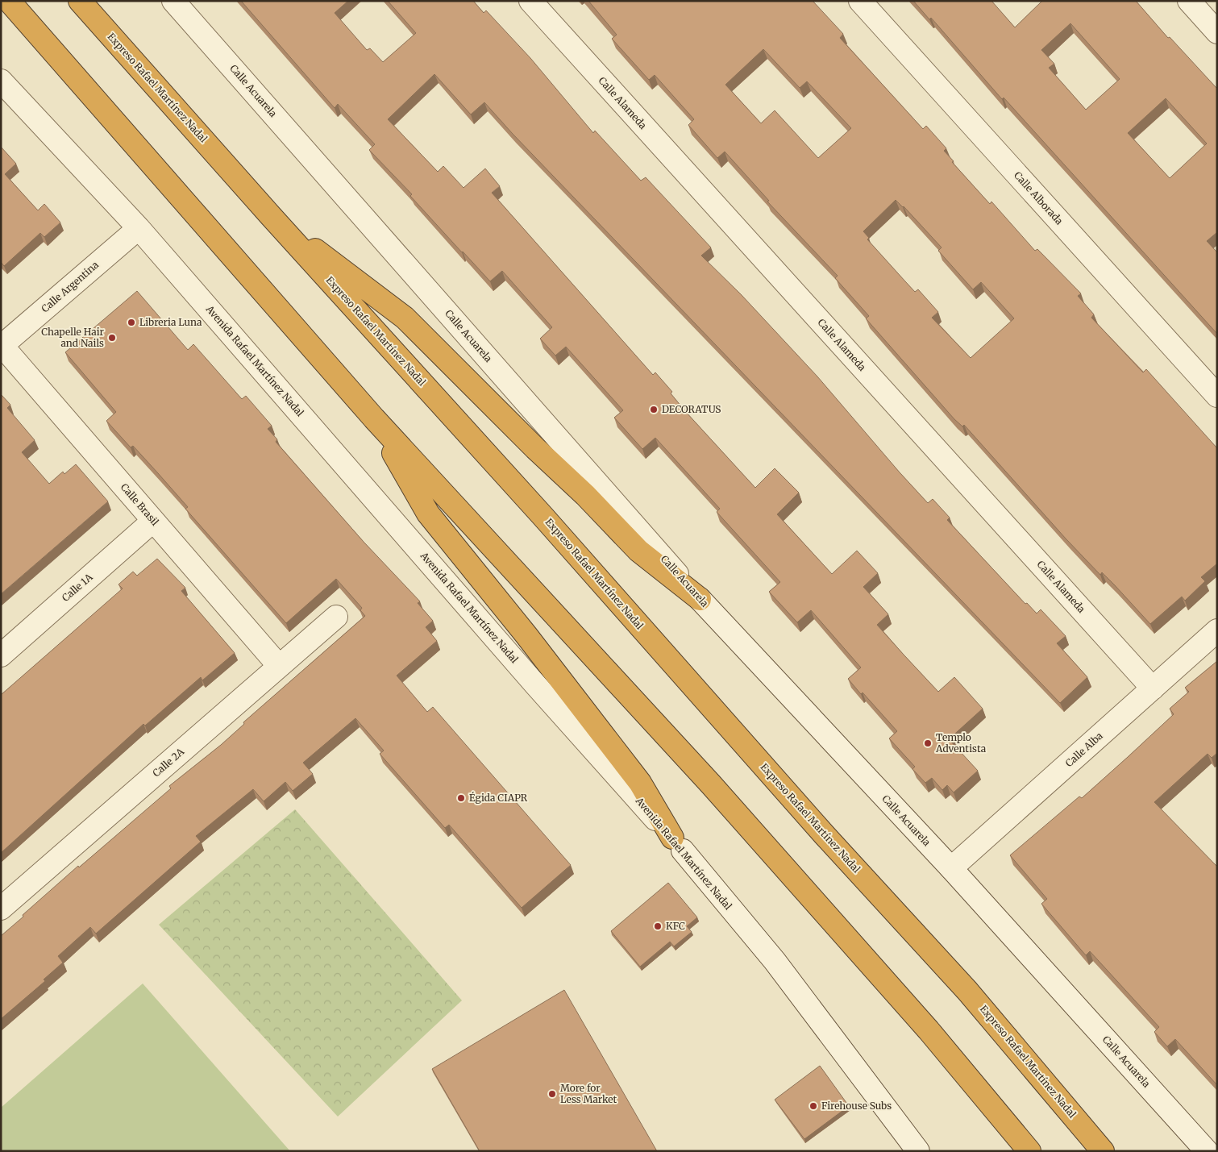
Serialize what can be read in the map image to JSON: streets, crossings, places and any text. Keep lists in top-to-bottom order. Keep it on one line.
{"streets":{"highway":["Expreso Rafael Martínez Nadal"],"street":["Calle Acuarela","Calle Alameda","Calle Alborada","Calle Argentina","Avenida Rafael Martínez Nadal","Calle Brasil","Calle 1A","Calle Alba","Calle 2A"]},"crossings":[["Calle Acuarela","Calle Alba"],["Calle Alameda","Calle Alba"],["Calle Argentina","Avenida Rafael Martínez Nadal"],["Calle Argentina","Calle Brasil"],["Calle Brasil","Calle 1A"],["Calle Brasil","Calle 2A"]],"places":["Libreria Luna","Chapelle Hair and Nails","DECORATUS","Templo Adventista","Égida CIAPR","KFC","More for Less Market","Firehouse Subs"]}
